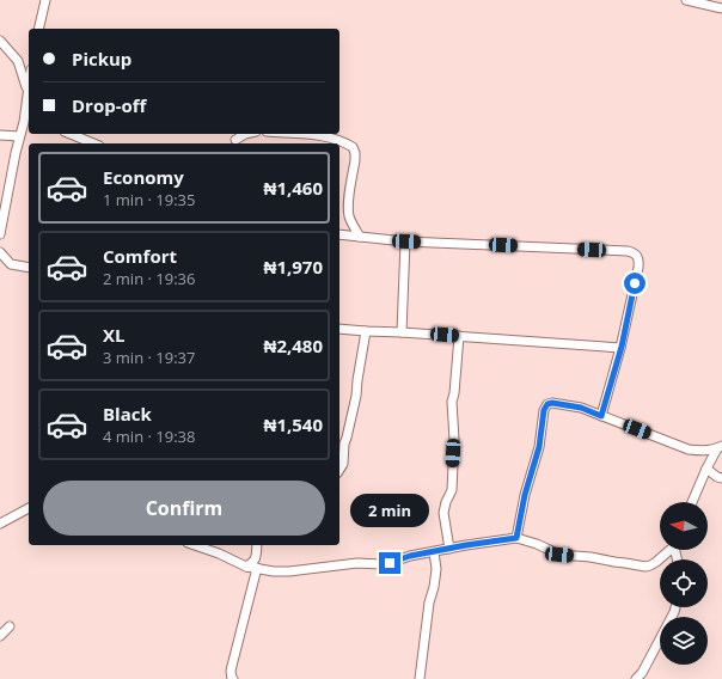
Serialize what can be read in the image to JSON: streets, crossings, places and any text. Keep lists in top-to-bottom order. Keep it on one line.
{"north":"left","page":{"banner":["Pickup","Drop-off"],"list":[{"name":"Economy","note":"1 min · 19:35","value":"₦1,460"},{"name":"Comfort","note":"2 min · 19:36","value":"₦1,970"},{"name":"XL","note":"3 min · 19:37","value":"₦2,480"},{"name":"Black","note":"4 min · 19:38","value":"₦1,540"}],"buttons":"Confirm","bubble":"2 min"}}
